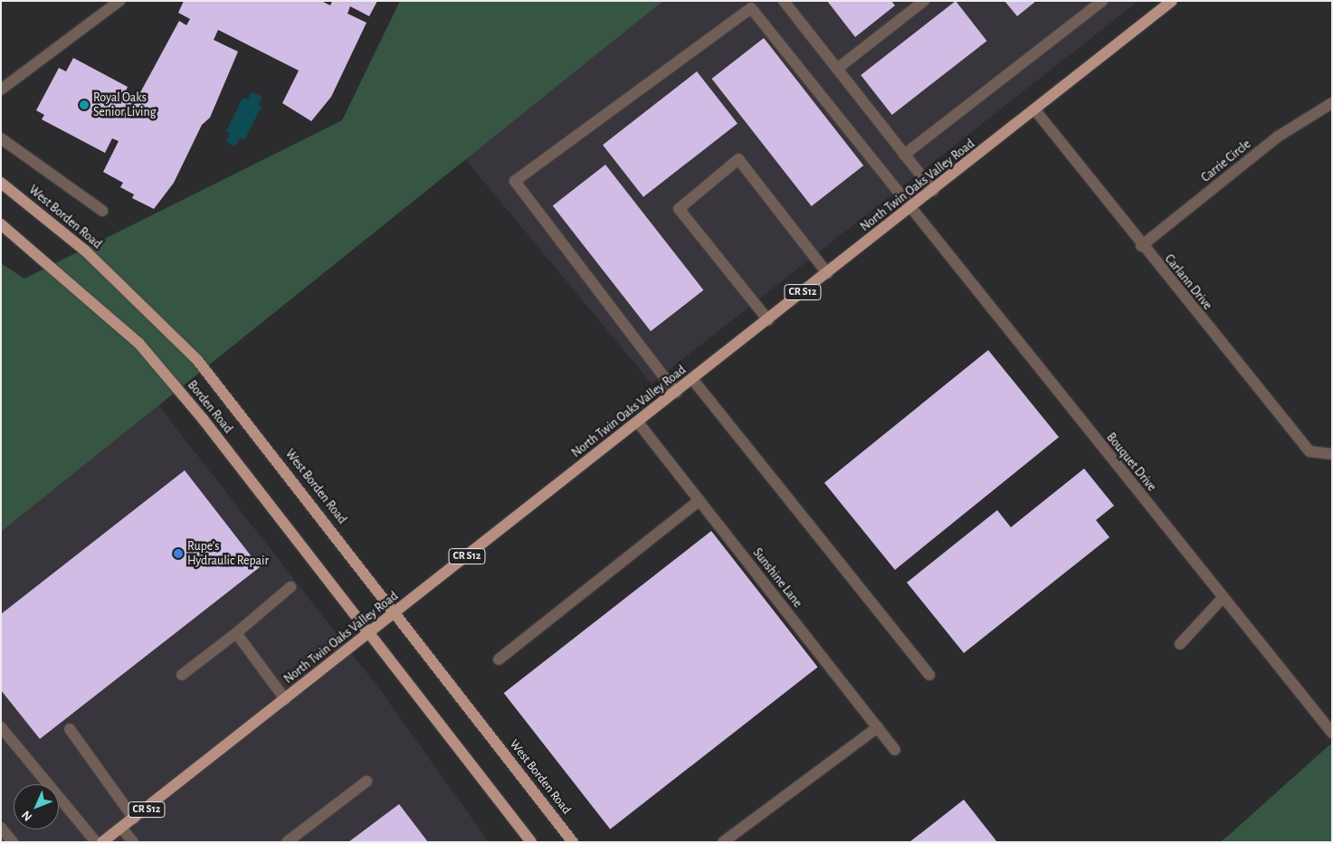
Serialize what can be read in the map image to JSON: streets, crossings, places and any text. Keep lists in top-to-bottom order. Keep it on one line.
{"streets":{"main road":["North Twin Oaks Valley Road","West Borden Road","CR S12","Borden Road"],"street":["Carrie Circle","Carlann Drive","Bouquet Drive","Sunshine Lane"]},"crossings":[["Carrie Circle","Carlann Drive"],["North Twin Oaks Valley Road","West Borden Road"],["North Twin Oaks Valley Road","Carlann Drive"],["North Twin Oaks Valley Road","Borden Road"],["North Twin Oaks Valley Road","Bouquet Drive"],["North Twin Oaks Valley Road","Sunshine Lane"]],"places":["Royal Oaks Senior Living","Rupe’s Hydraulic Repair"],"north":"bottom left"}
